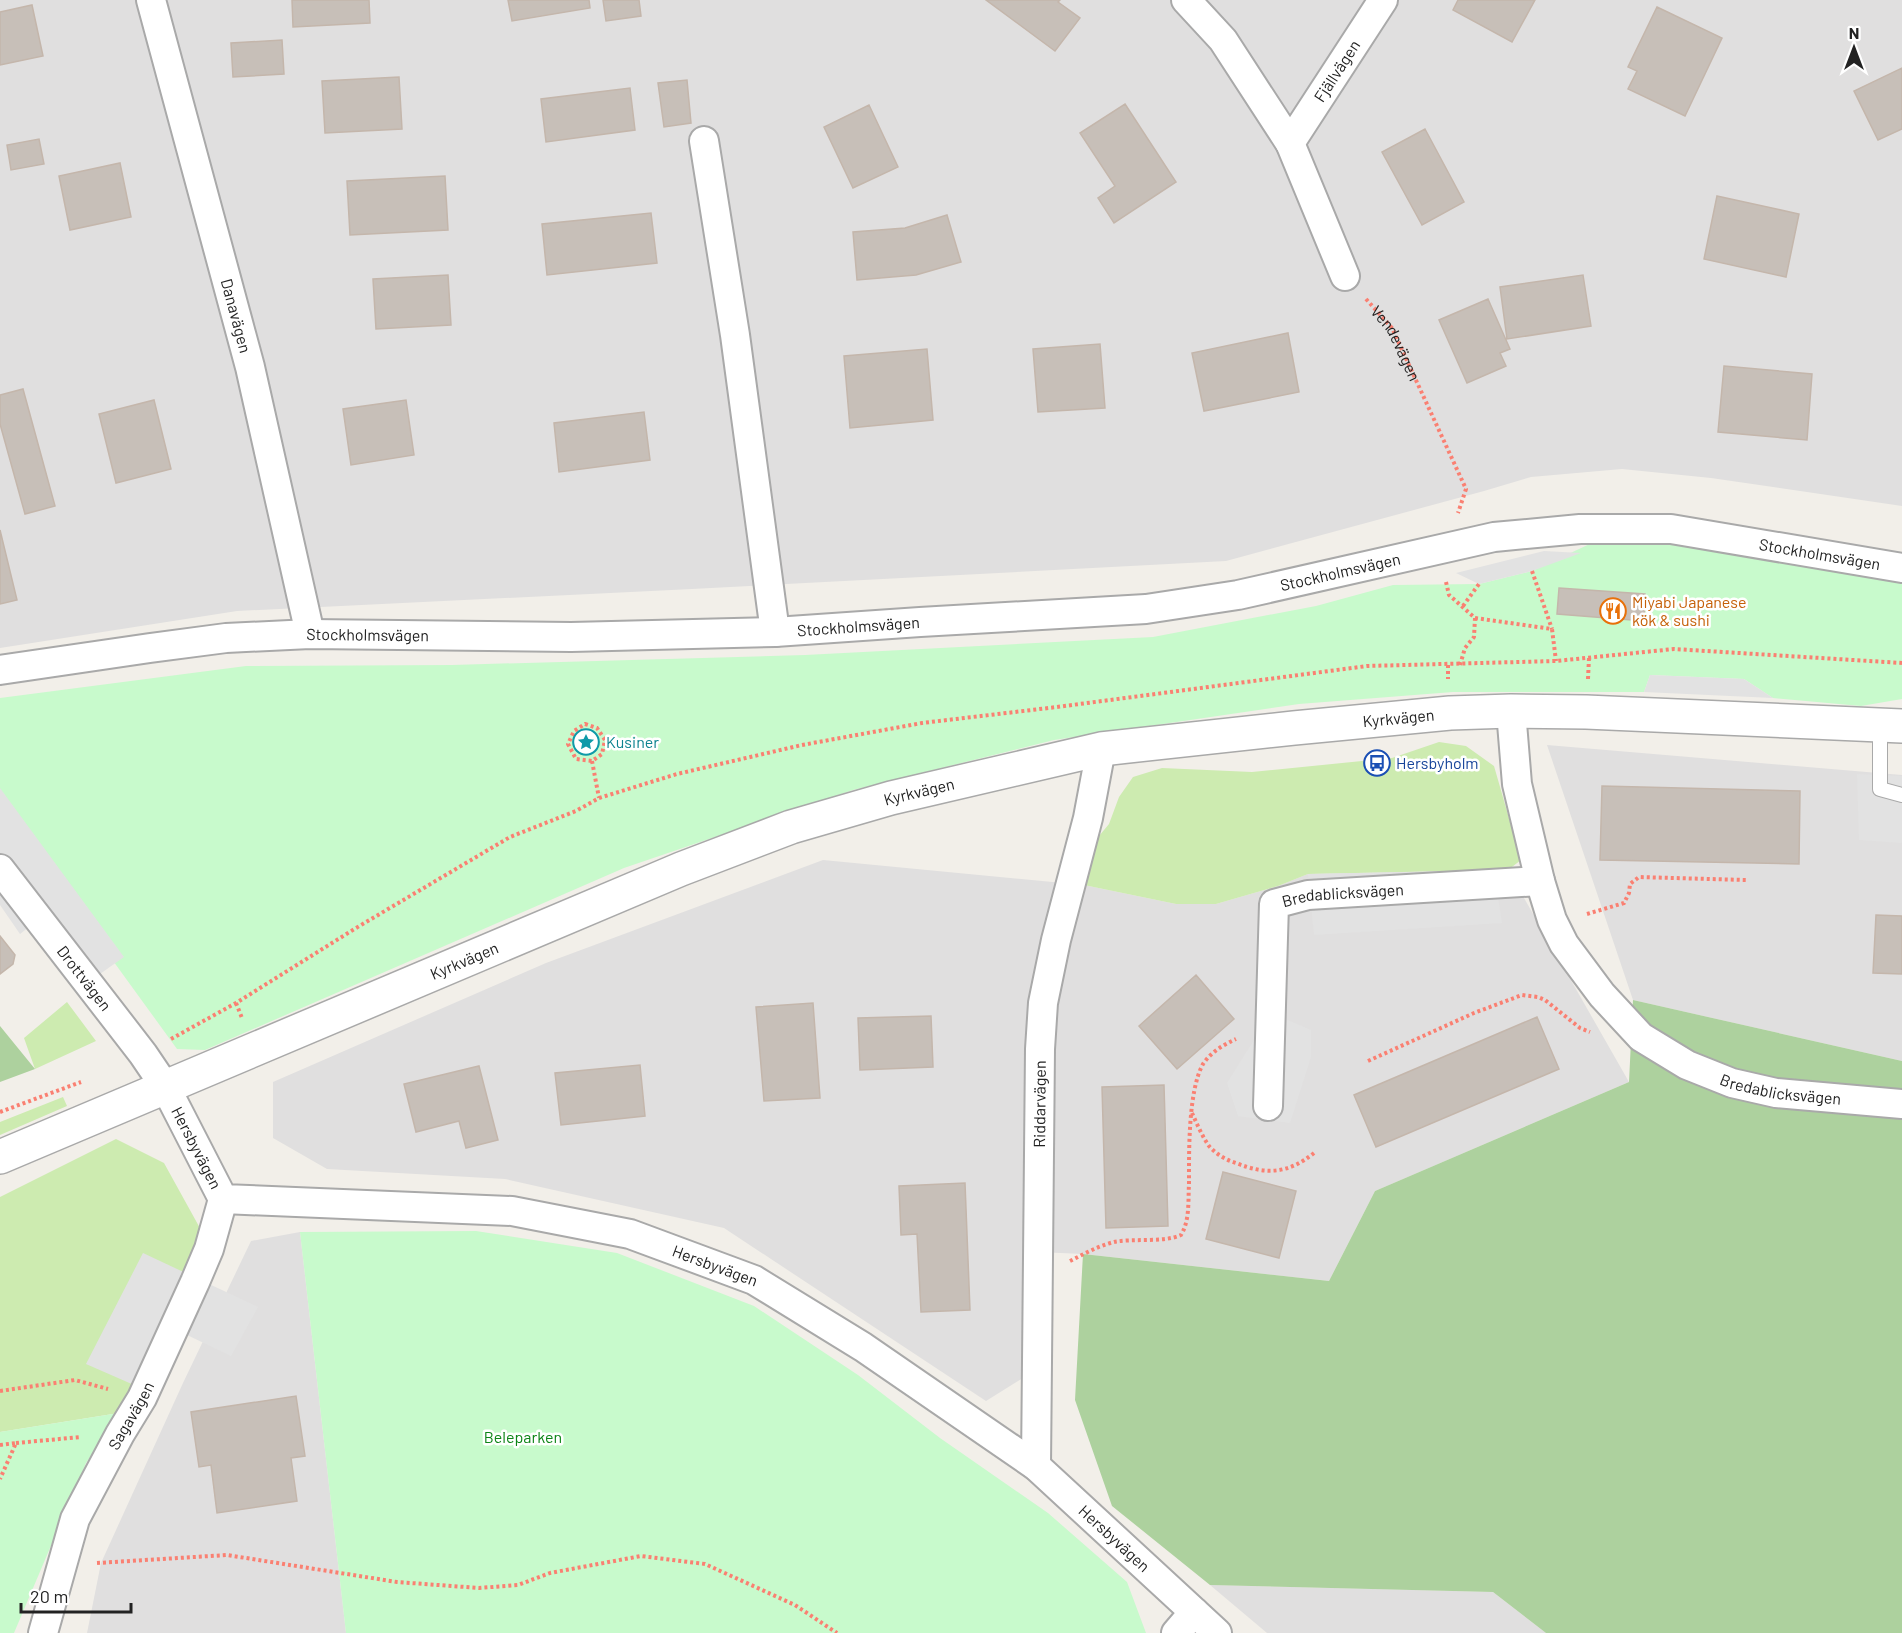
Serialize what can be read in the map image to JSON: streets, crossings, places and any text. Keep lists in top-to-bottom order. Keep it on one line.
{"streets":{"street":["Fjällvägen","Danavägen","Stockholmsvägen","Kyrkvägen","Bredablicksvägen","Drottvägen","Riddarvägen","Hersbyvägen","Sagavägen"],"path":["Vendevägen"]},"crossings":[["Danavägen","Stockholmsvägen"],["Vendevägen","Stockholmsvägen"],["Kyrkvägen","Bredablicksvägen"],["Kyrkvägen","Drottvägen"],["Kyrkvägen","Riddarvägen"],["Kyrkvägen","Hersbyvägen"],["Drottvägen","Hersbyvägen"],["Riddarvägen","Hersbyvägen"],["Hersbyvägen","Sagavägen"]],"parks":["Beleparken"],"places":{"restaurant":["Miyabi Japanese kök & sushi"],"place":["Kusiner"],"bus stop":["Hersbyholm"]},"scale_bar":"20 m","north":"top"}
